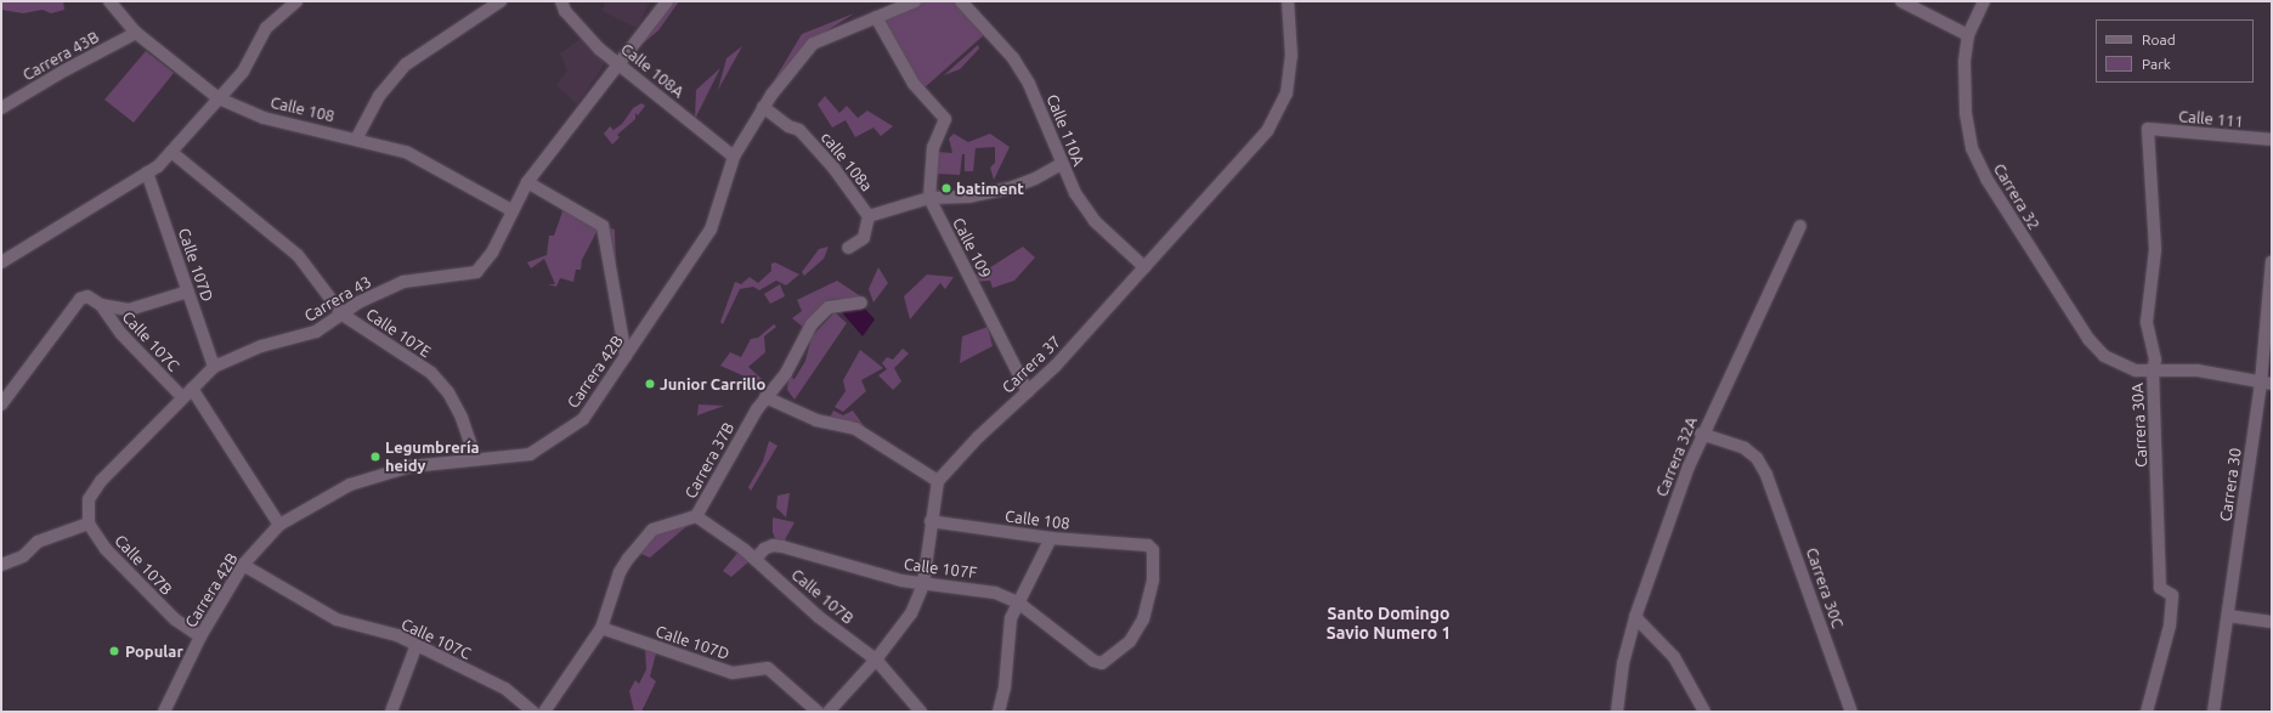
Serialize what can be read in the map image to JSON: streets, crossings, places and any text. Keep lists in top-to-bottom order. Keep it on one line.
{"streets":{"street":["Carrera 43B","Calle 108A","Calle 108","Calle 111","Calle 110A","calle 108a","Carrera 32","Calle 109","Calle 107D","Carrera 43","Calle 107E","Calle 107C","Carrera 37","Carrera 42B","Carrera 30A","Carrera 32A","Carrera 37B","Carrera 30","Calle 107B","Calle 107F","Carrera 30C"]},"crossings":[["Carrera 43B","Calle 108"],["Calle 108A","Carrera 43"],["Calle 108A","Carrera 42B"],["Calle 108","Carrera 43"],["Calle 108","Calle 107F"],["Calle 111","Carrera 30A"],["Calle 110A","Carrera 37"],["calle 108a","Carrera 42B"],["Carrera 32","Carrera 30A"],["Calle 109","Carrera 37"],["Calle 109","Carrera 42B"],["Calle 107D","Carrera 43"],["Calle 107D","Carrera 37B"],["Carrera 43","Calle 107E"],["Carrera 43","Calle 107C"],["Carrera 43","Calle 107B"],["Calle 107E","Carrera 42B"],["Calle 107C","Carrera 42B"],["Carrera 42B","Calle 107B"],["Carrera 32A","Carrera 30C"],["Carrera 37B","Calle 107B"],["Calle 107B","Calle 107F"]],"districts":["Santo Domingo Savio Numero 1"],"places":["batiment","Junior Carrillo","Legumbrería heidy","Popular"],"legend":["Road","Park"]}
